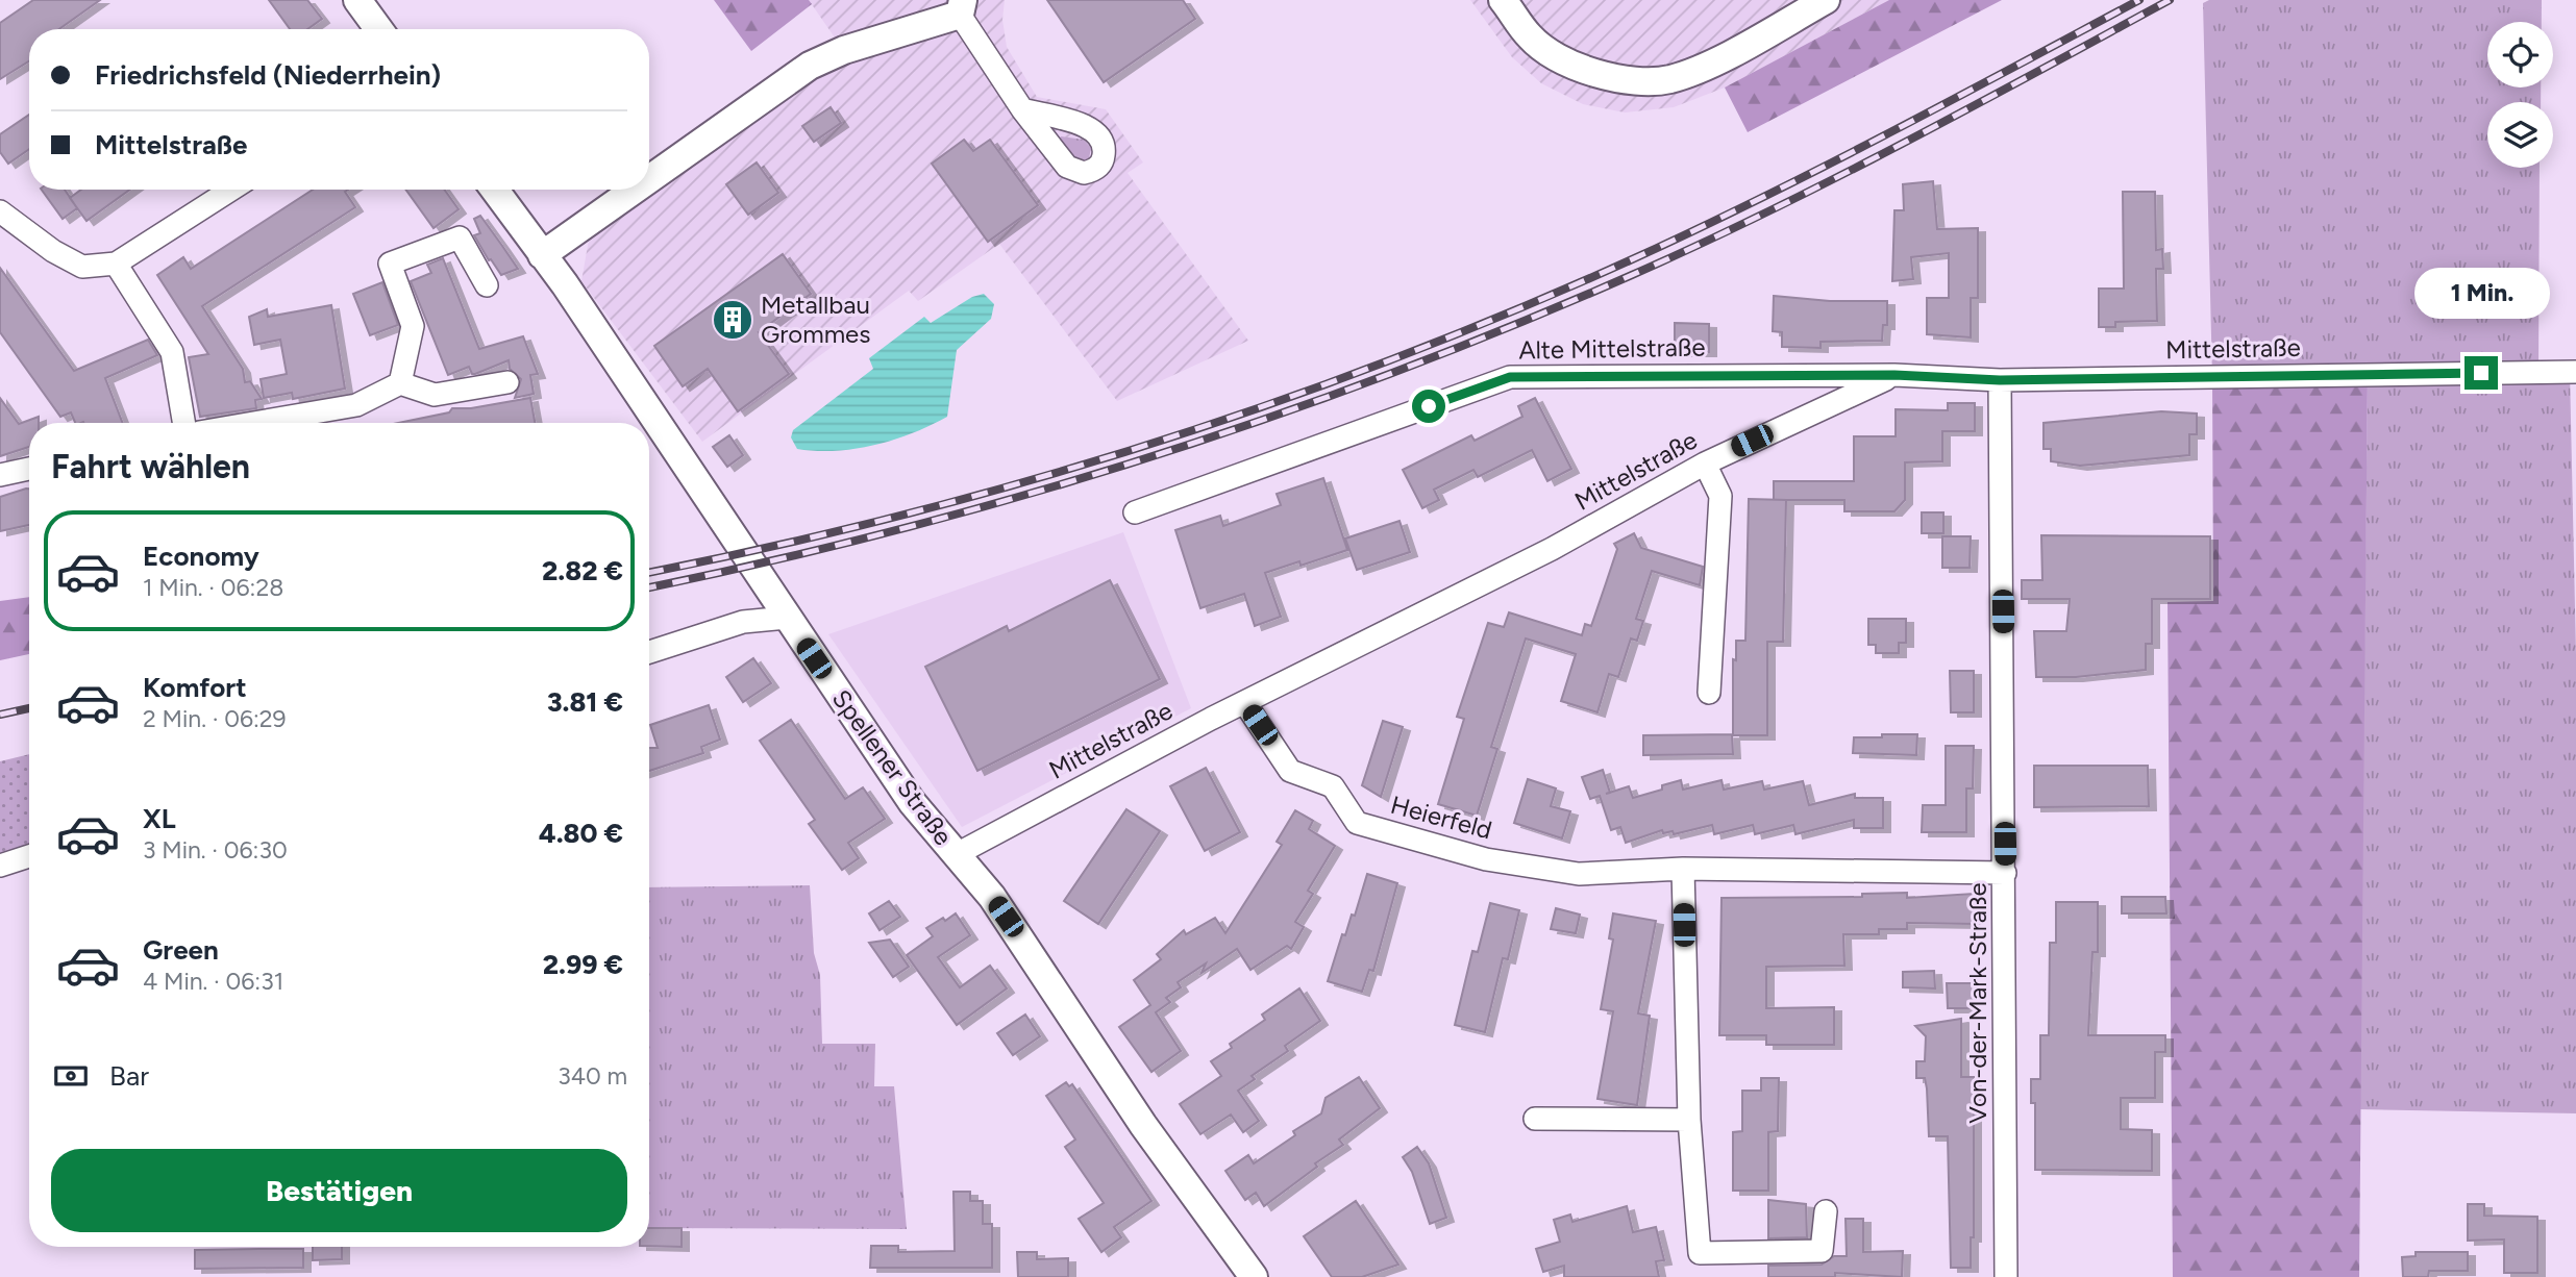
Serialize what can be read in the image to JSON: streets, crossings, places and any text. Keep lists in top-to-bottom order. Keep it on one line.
{"streets":{"street":["Alte Mittelstraße","Mittelstraße","Spellener Straße","Heierfeld","Von-der-Mark-Straße"]},"crossings":[["Alte Mittelstraße","Mittelstraße"],["Mittelstraße","Spellener Straße"],["Mittelstraße","Heierfeld"],["Mittelstraße","Von-der-Mark-Straße"],["Heierfeld","Von-der-Mark-Straße"]],"places":{"building":["Metallbau Grommes"]},"page":{"banner":["Friedrichsfeld (Niederrhein)","Mittelstraße"],"bubble":"1 Min.","heading":"Fahrt wählen","list":[{"name":"Economy","note":"1 Min. · 06:28","value":"2.82 €"},{"name":"Komfort","note":"2 Min. · 06:29","value":"3.81 €"},{"name":"XL","note":"3 Min. · 06:30","value":"4.80 €"},{"name":"Green","note":"4 Min. · 06:31","value":"2.99 €"}],"pay":["Bar","340 m"],"buttons":"Bestätigen"}}
